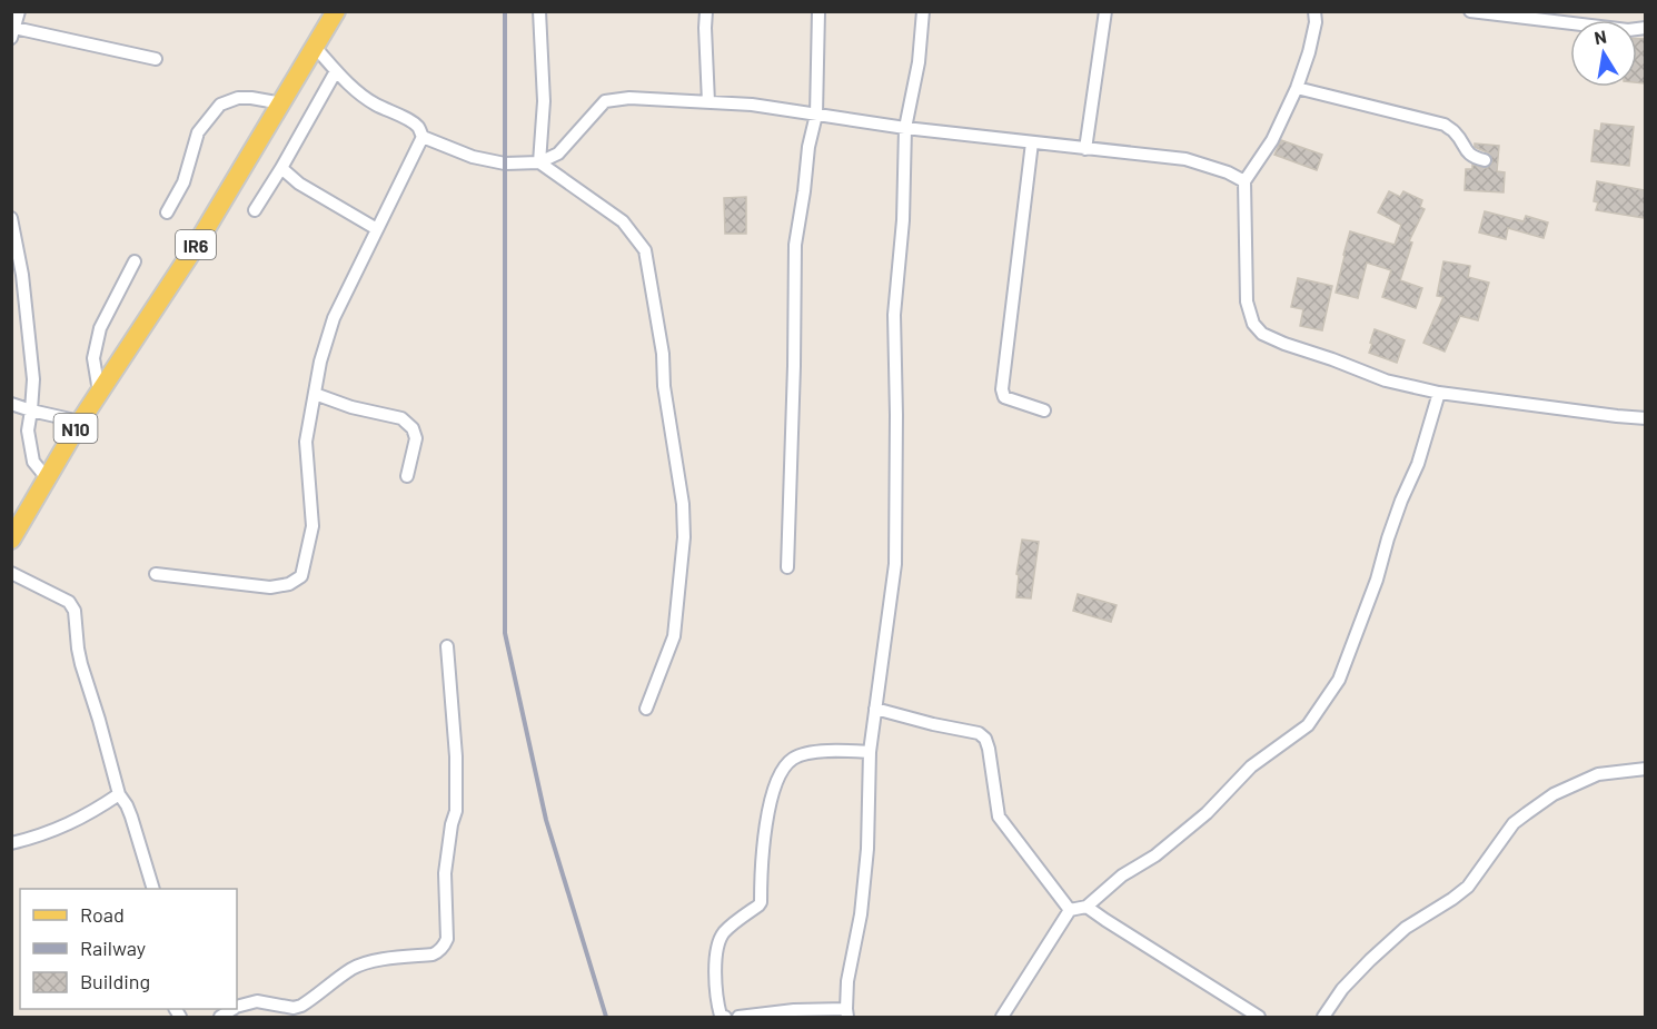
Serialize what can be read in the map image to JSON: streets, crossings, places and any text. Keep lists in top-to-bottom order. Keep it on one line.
{"streets":{"main road":["IR6","N10"]},"crossings":[["IR6","N10"]],"legend":["Road","Railway","Building"],"north":"top"}
